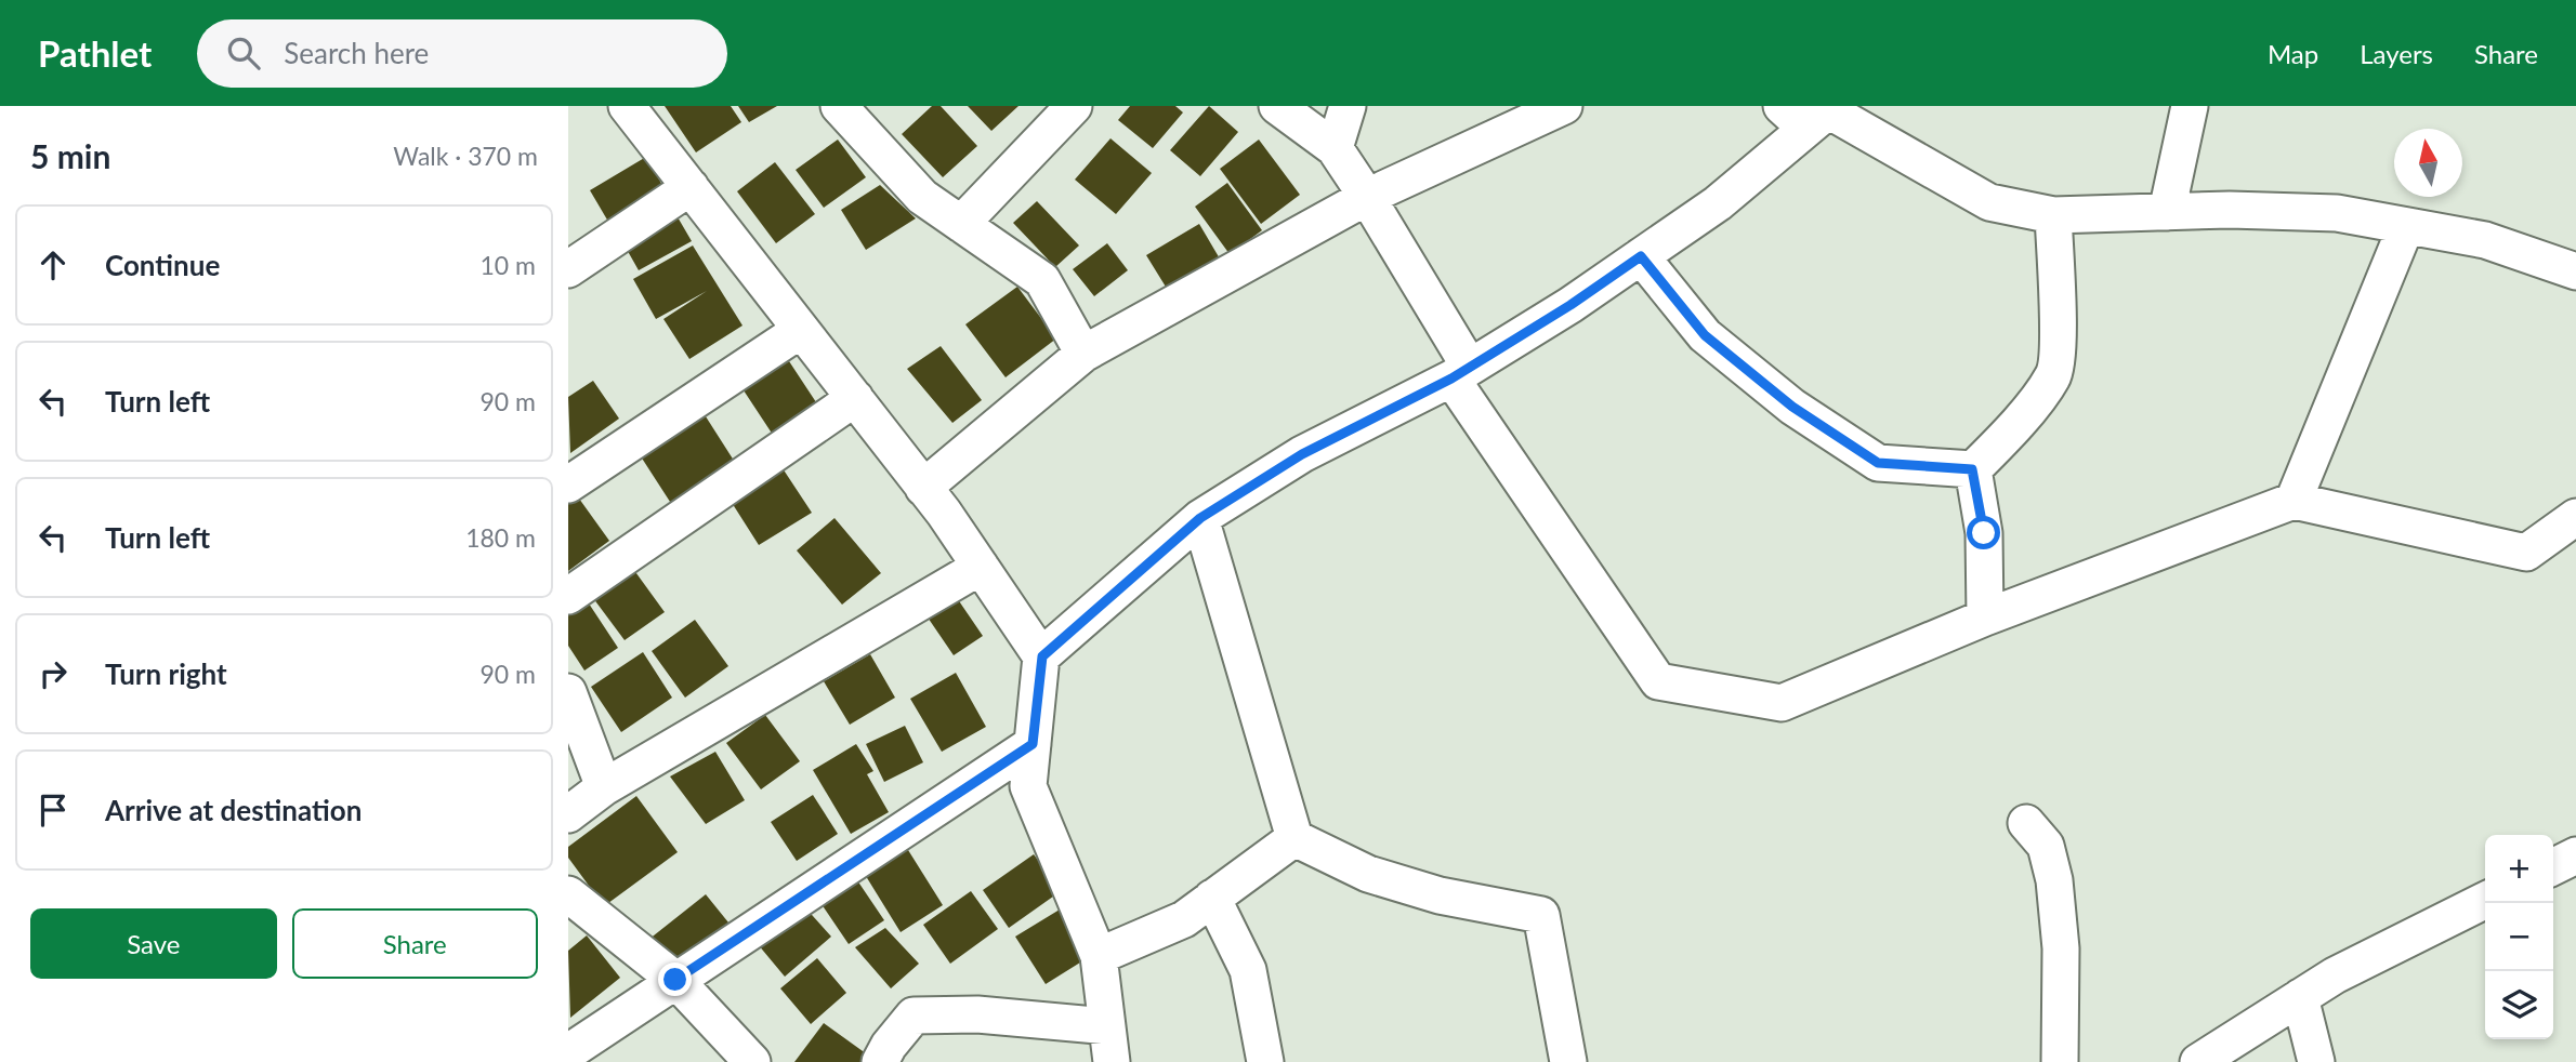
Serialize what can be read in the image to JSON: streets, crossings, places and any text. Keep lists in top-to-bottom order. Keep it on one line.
{"north":"top","page":{"header":"Pathlet","search":"Search here","nav":["Map","Layers","Share"],"heading":["5 min","Walk · 370 m"],"list":[["Continue","10 m"],["Turn left","90 m"],["Turn left","180 m"],["Turn right","90 m"],"Arrive at destination"],"map_buttons":["+","−"],"buttons":["Save","Share"]}}
